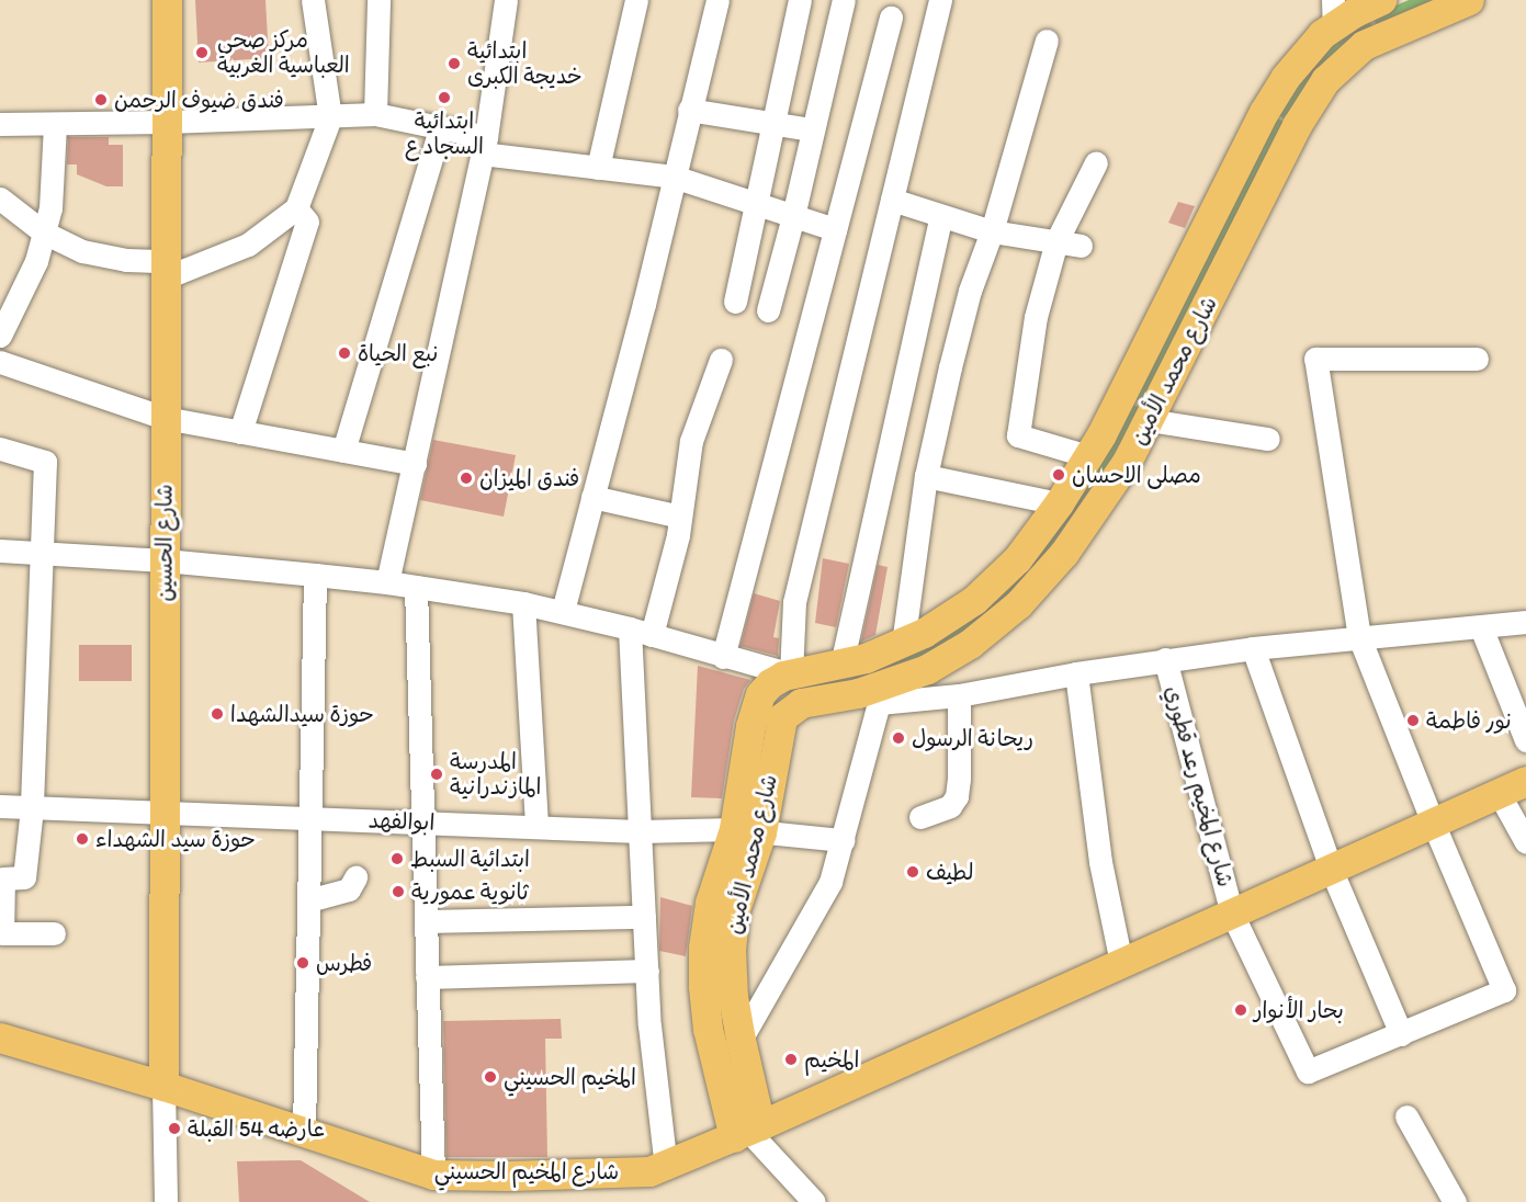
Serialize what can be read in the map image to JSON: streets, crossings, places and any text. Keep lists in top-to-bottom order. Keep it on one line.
{"streets":{"main road":["شارع محمد الأمين","شارع الحسين","شارع المخيم الحسيني"],"street":["شارع المخيم رعد قطوري","ابوالفهد"]},"crossings":[["شارع محمد الأمين","ابوالفهد"],["شارع محمد الأمين","شارع المخيم الحسيني"],["شارع الحسين","ابوالفهد"],["شارع الحسين","شارع المخيم الحسيني"],["شارع المخيم رعد قطوري","شارع المخيم الحسيني"]],"places":["مركز صحي العباسية الغربية","ابتدائية خديجة الكبرى","ابتدائية السجاد ع","فندق ضيوف الرحمن","نبع الحياة","مصلى الاحسان","فندق الميزان","حوزة سيدالشهدا","نور فاطمة","ريحانة الرسول","المدرسة المازندرانية","حوزة سيد الشهداء","ابتدائية السبط","لطيف","ثانوية عمورية","فطرس","بحار الأنوار","المخيم","المخيم الحسيني","عارضه 54 القبلة"]}
